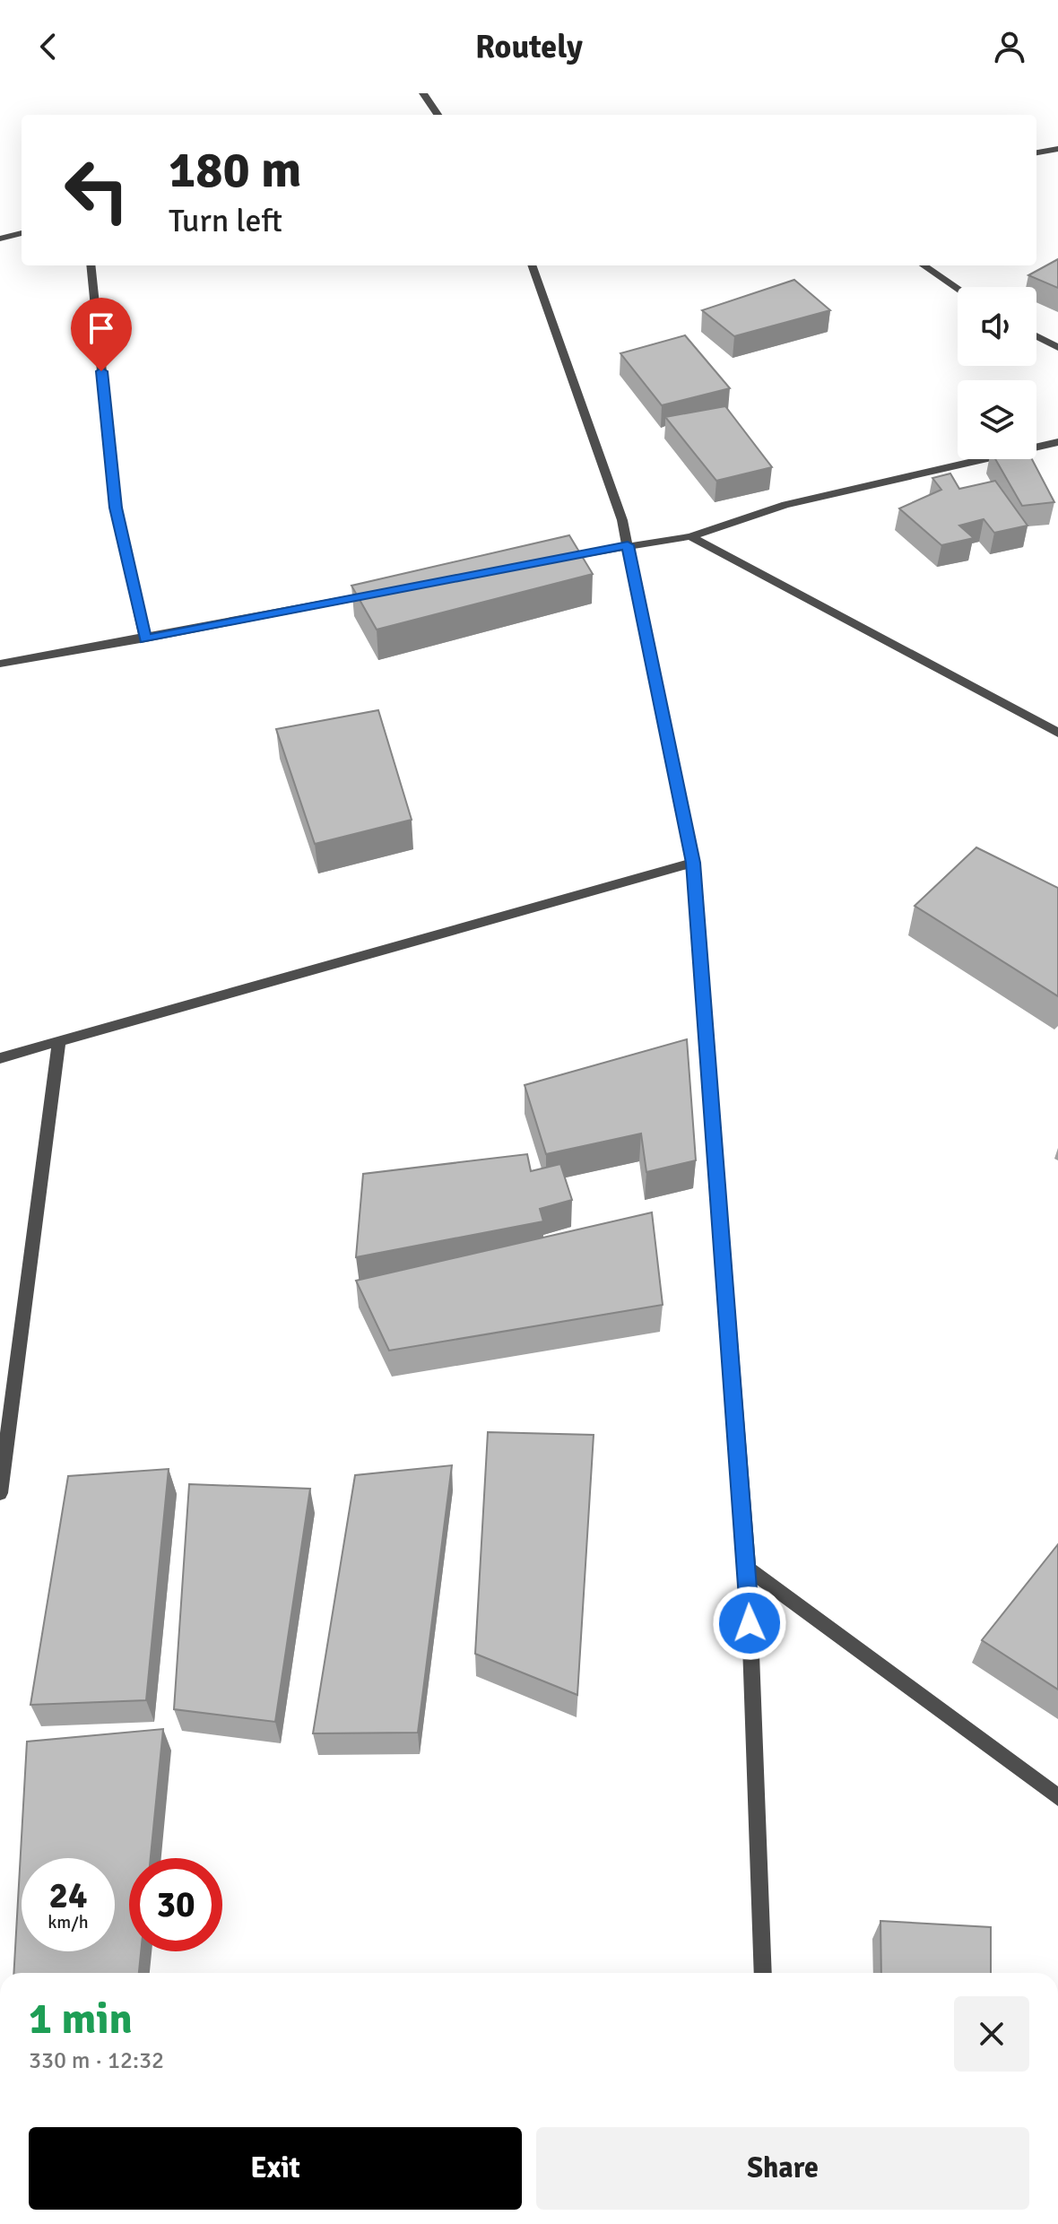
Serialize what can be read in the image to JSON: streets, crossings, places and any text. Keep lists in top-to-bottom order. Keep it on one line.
{"page":{"header":"Routely","turn":["180 m","Turn left"],"speed":"24 km/h","limit":"30","heading":["1 min","330 m · 12:32"],"buttons":["Exit","Share"]}}
